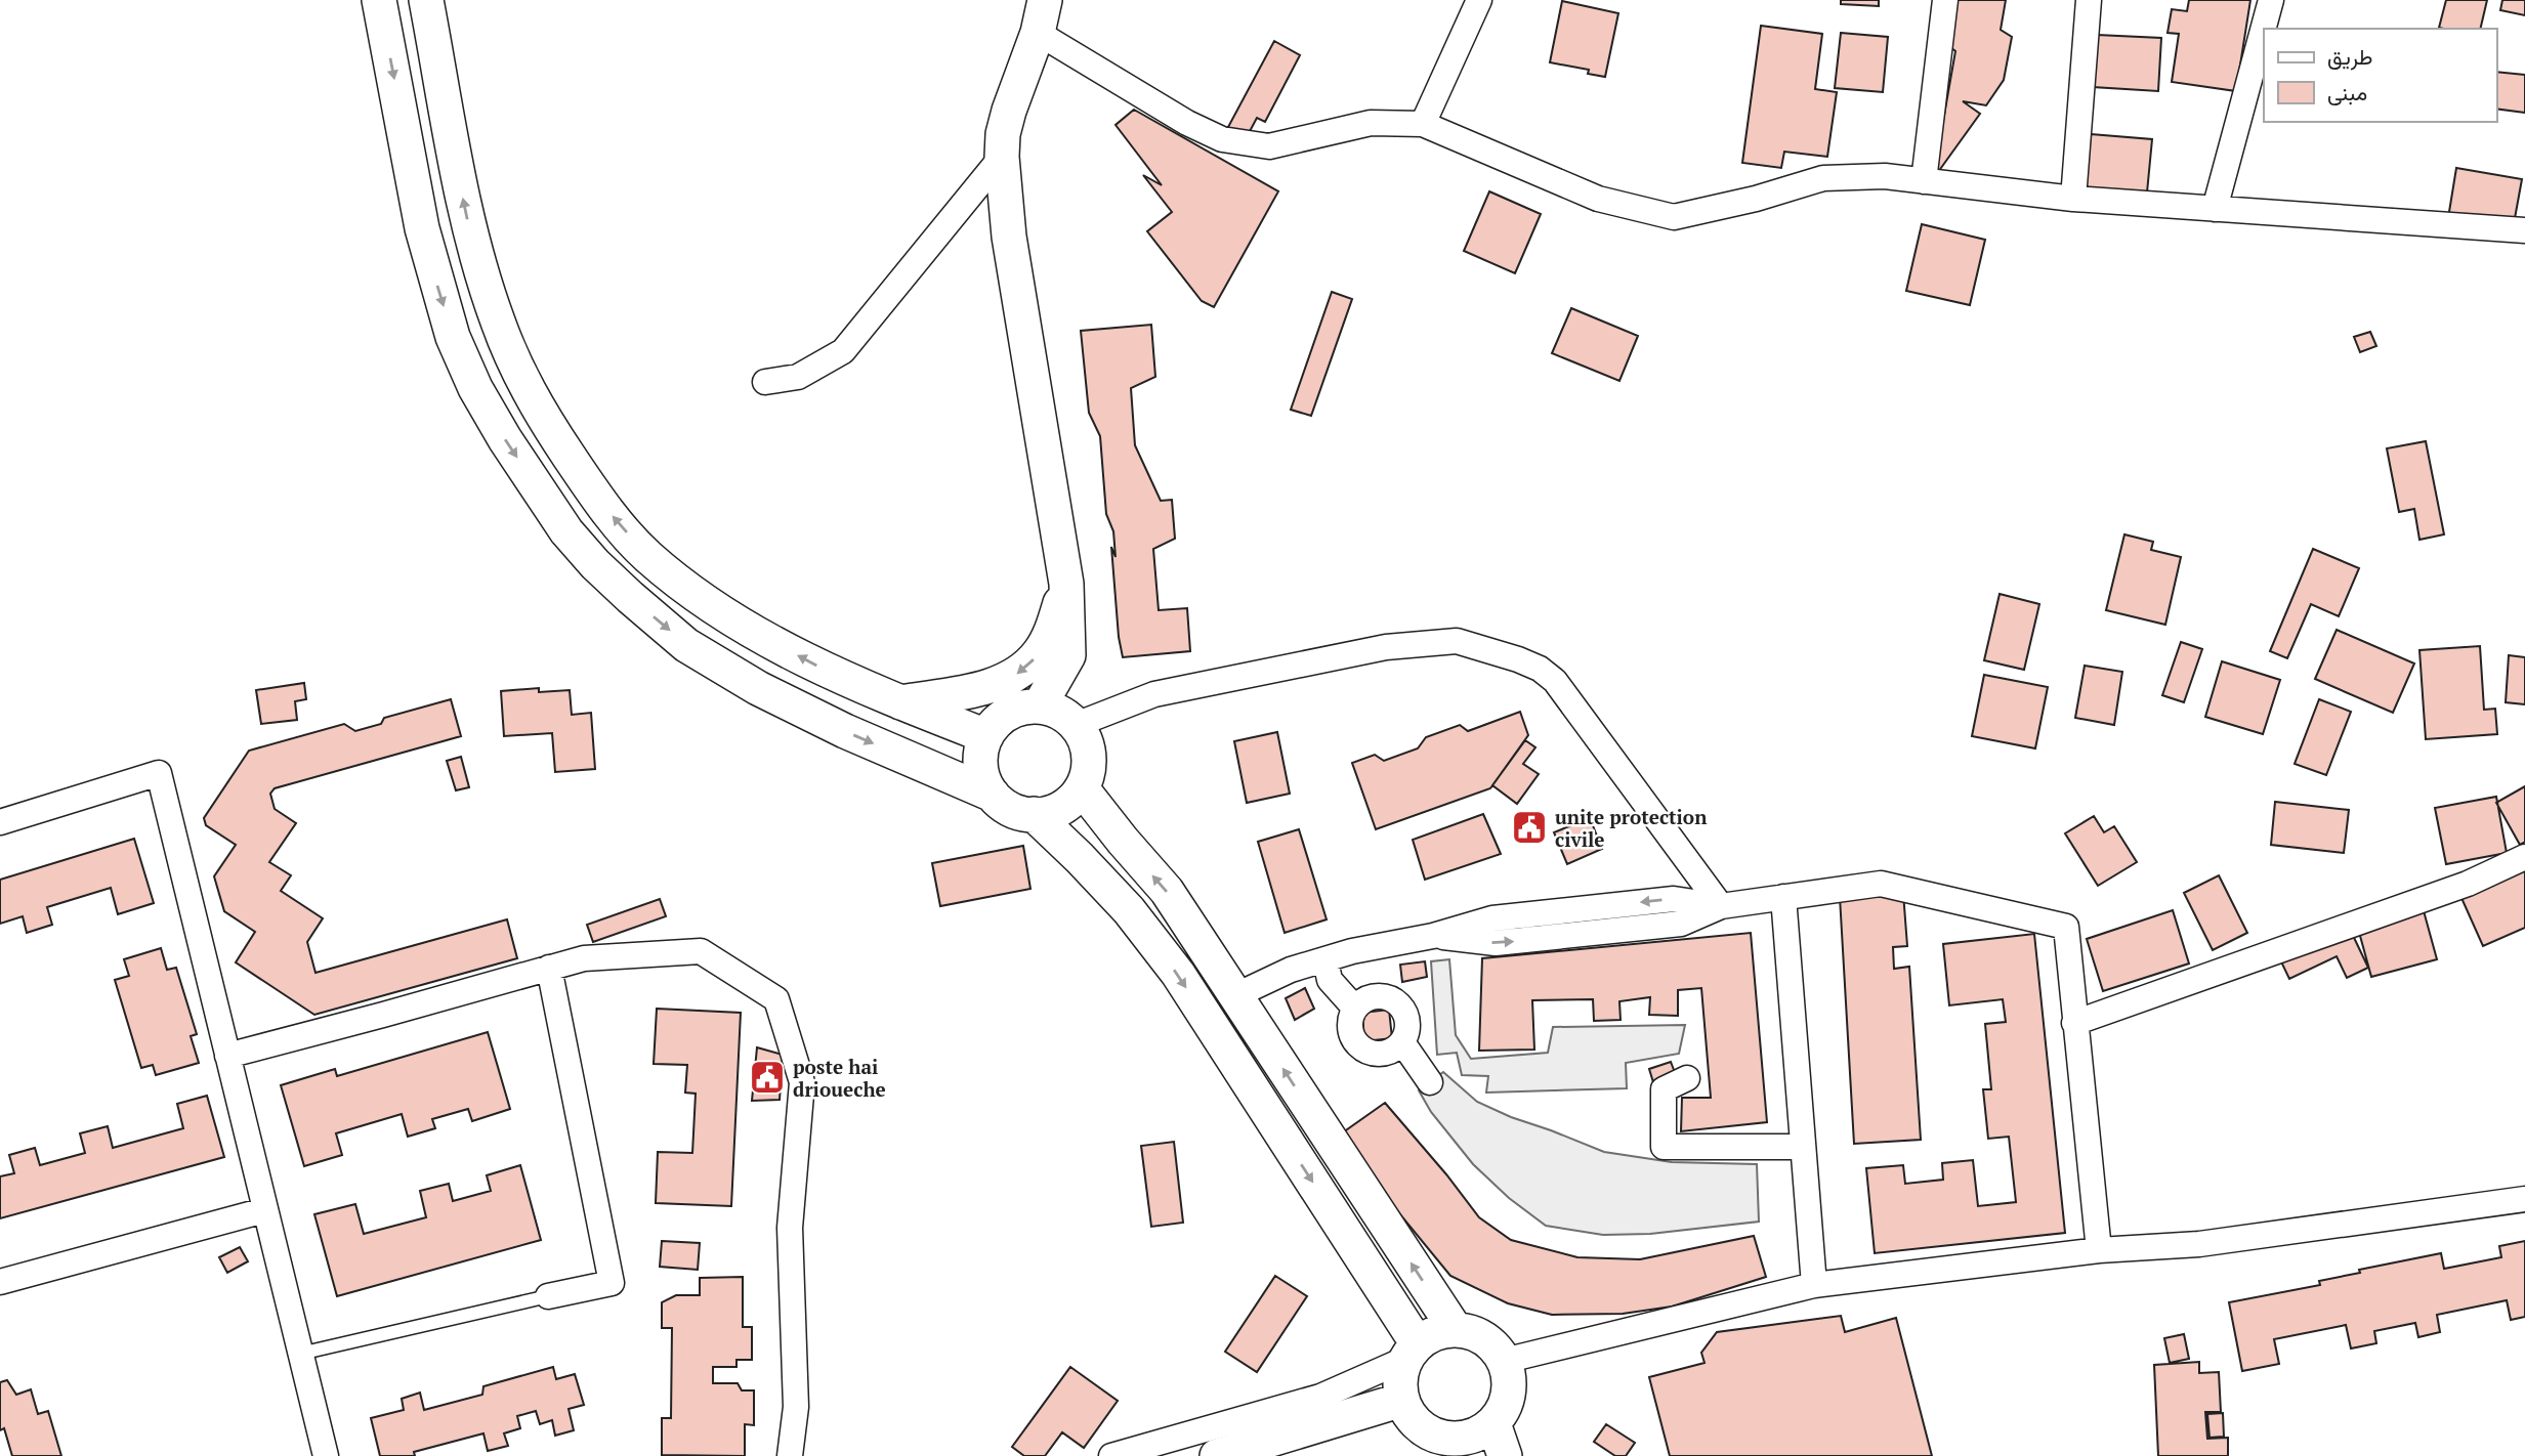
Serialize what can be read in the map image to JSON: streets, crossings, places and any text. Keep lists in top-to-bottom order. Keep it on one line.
{"places":{"public building":["unite protection civile","poste hai drioueche"]},"legend":["طريق","مبنى"]}
